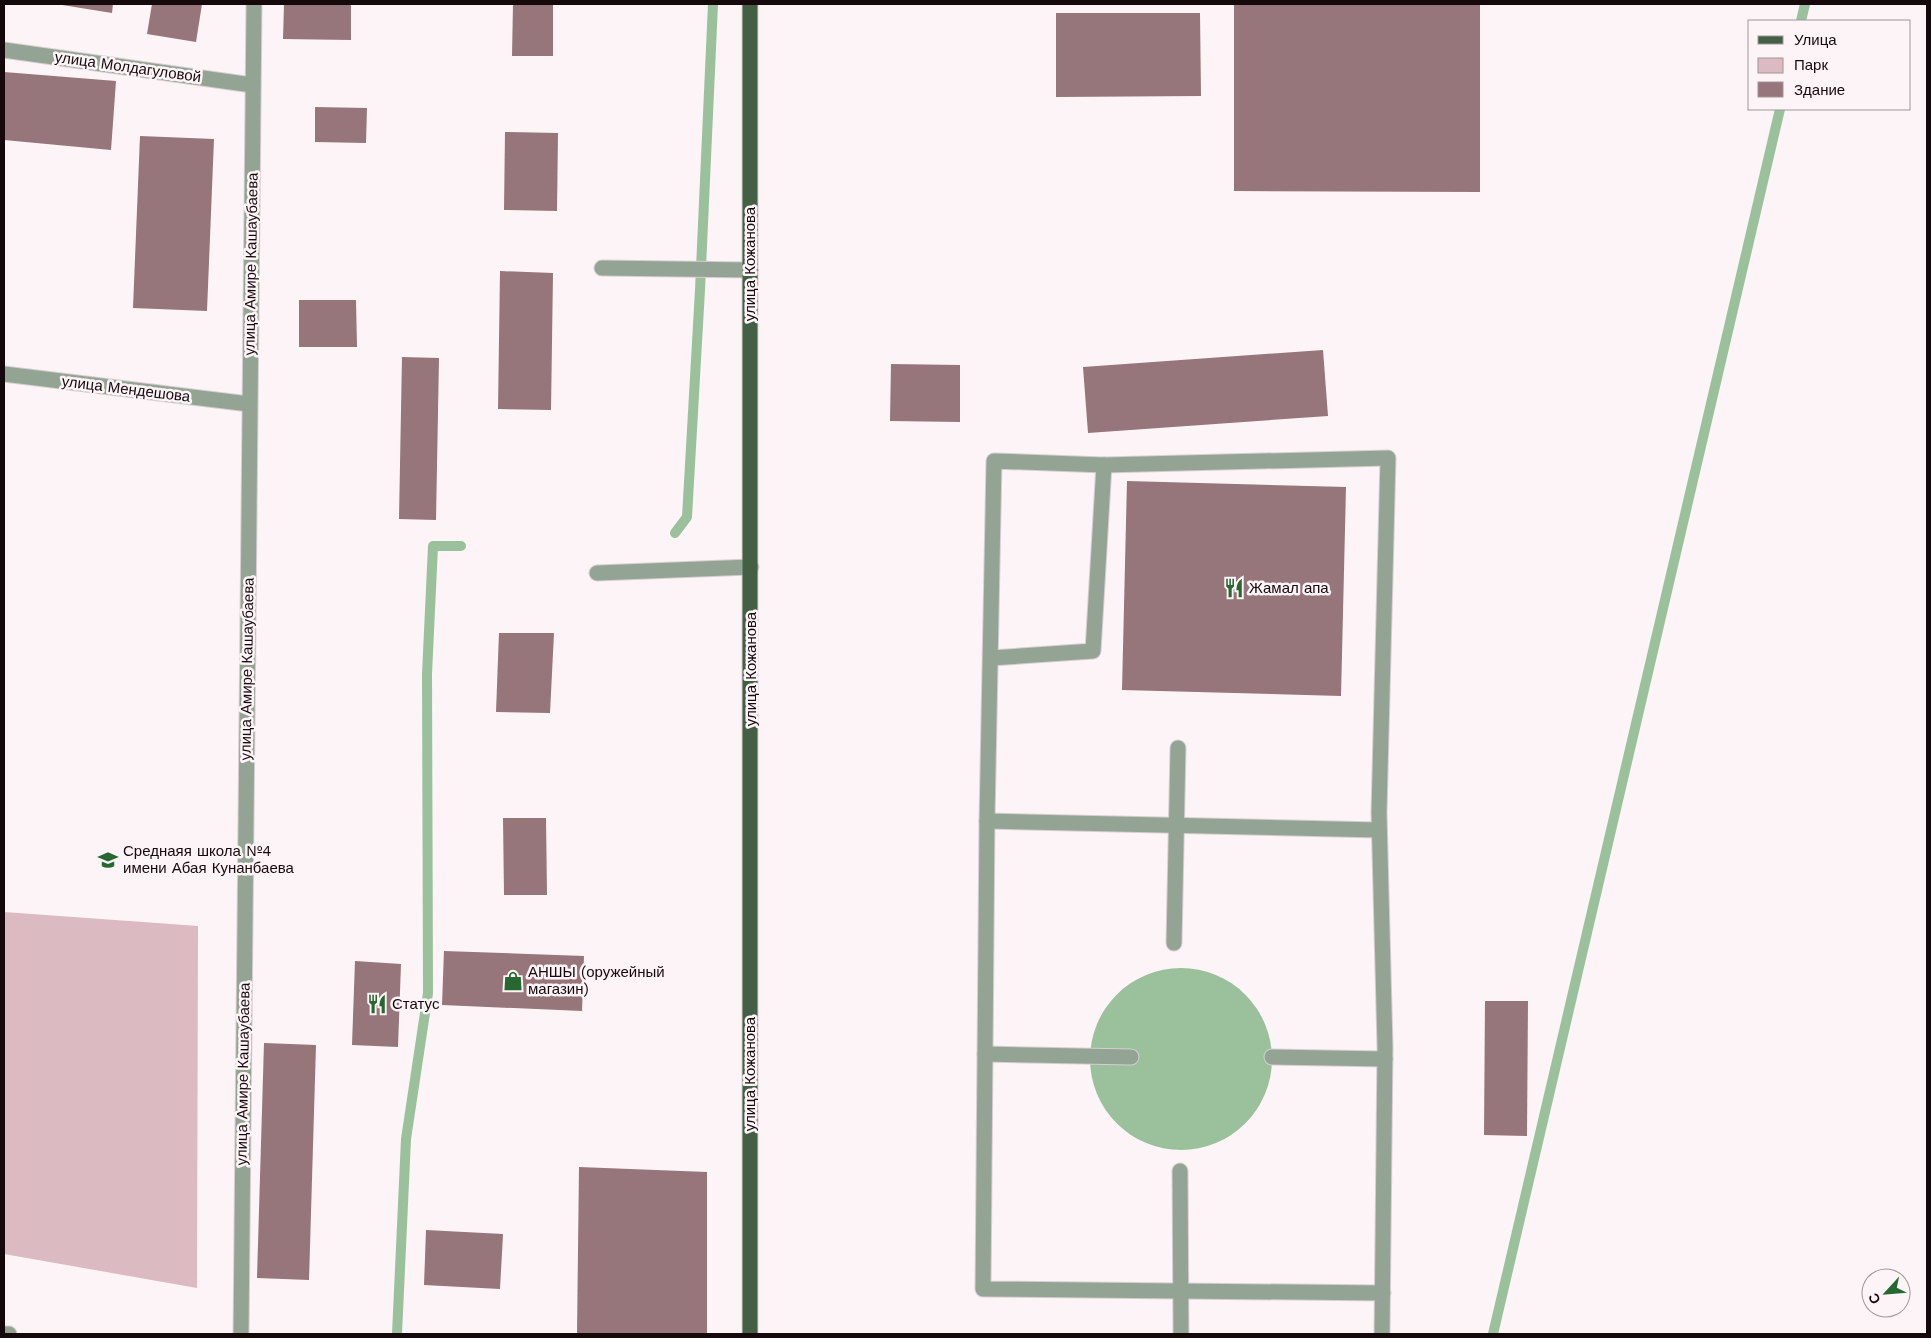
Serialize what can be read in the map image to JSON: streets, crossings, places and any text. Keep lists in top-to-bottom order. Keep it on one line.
{"streets":{"main road":["улица Кожанова"],"street":["улица Молдагуловой","улица Амире Кашаубаева","улица Мендешова"]},"crossings":[["улица Молдагуловой","улица Амире Кашаубаева"],["улица Амире Кашаубаева","улица Мендешова"]],"places":{"restaurant":["Жамал апа","Статус"],"school or university":["Среднаяя школа №4 имени Абая Кунанбаева"],"shop":["АНШЫ (оружейный магазин)"]},"legend":["Улица","Парк","Здание"],"north":"bottom left"}
